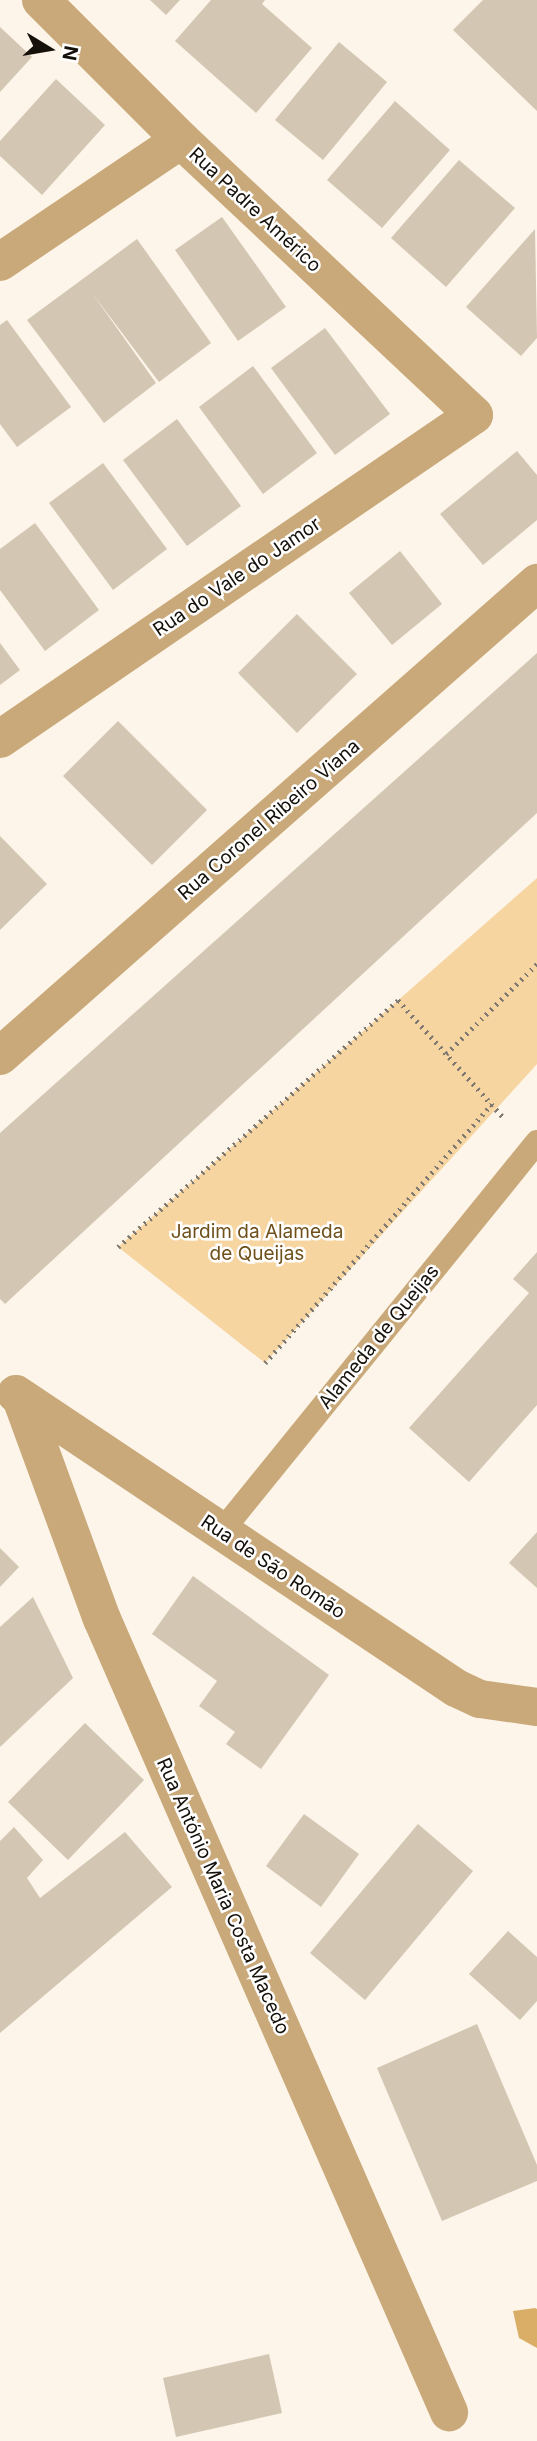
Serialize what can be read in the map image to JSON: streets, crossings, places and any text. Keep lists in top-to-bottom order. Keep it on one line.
{"streets":{"street":["Rua Padre Américo","Rua do Vale do Jamor","Rua Coronel Ribeiro Viana","Rua de São Romão","Rua António Maria Costa Macedo"],"lane":["Alameda de Queijas"]},"crossings":[["Rua Padre Américo","Rua do Vale do Jamor"],["Alameda de Queijas","Rua de São Romão"],["Rua de São Romão","Rua António Maria Costa Macedo"]],"parks":["Jardim da Alameda de Queijas"],"north":"right"}
